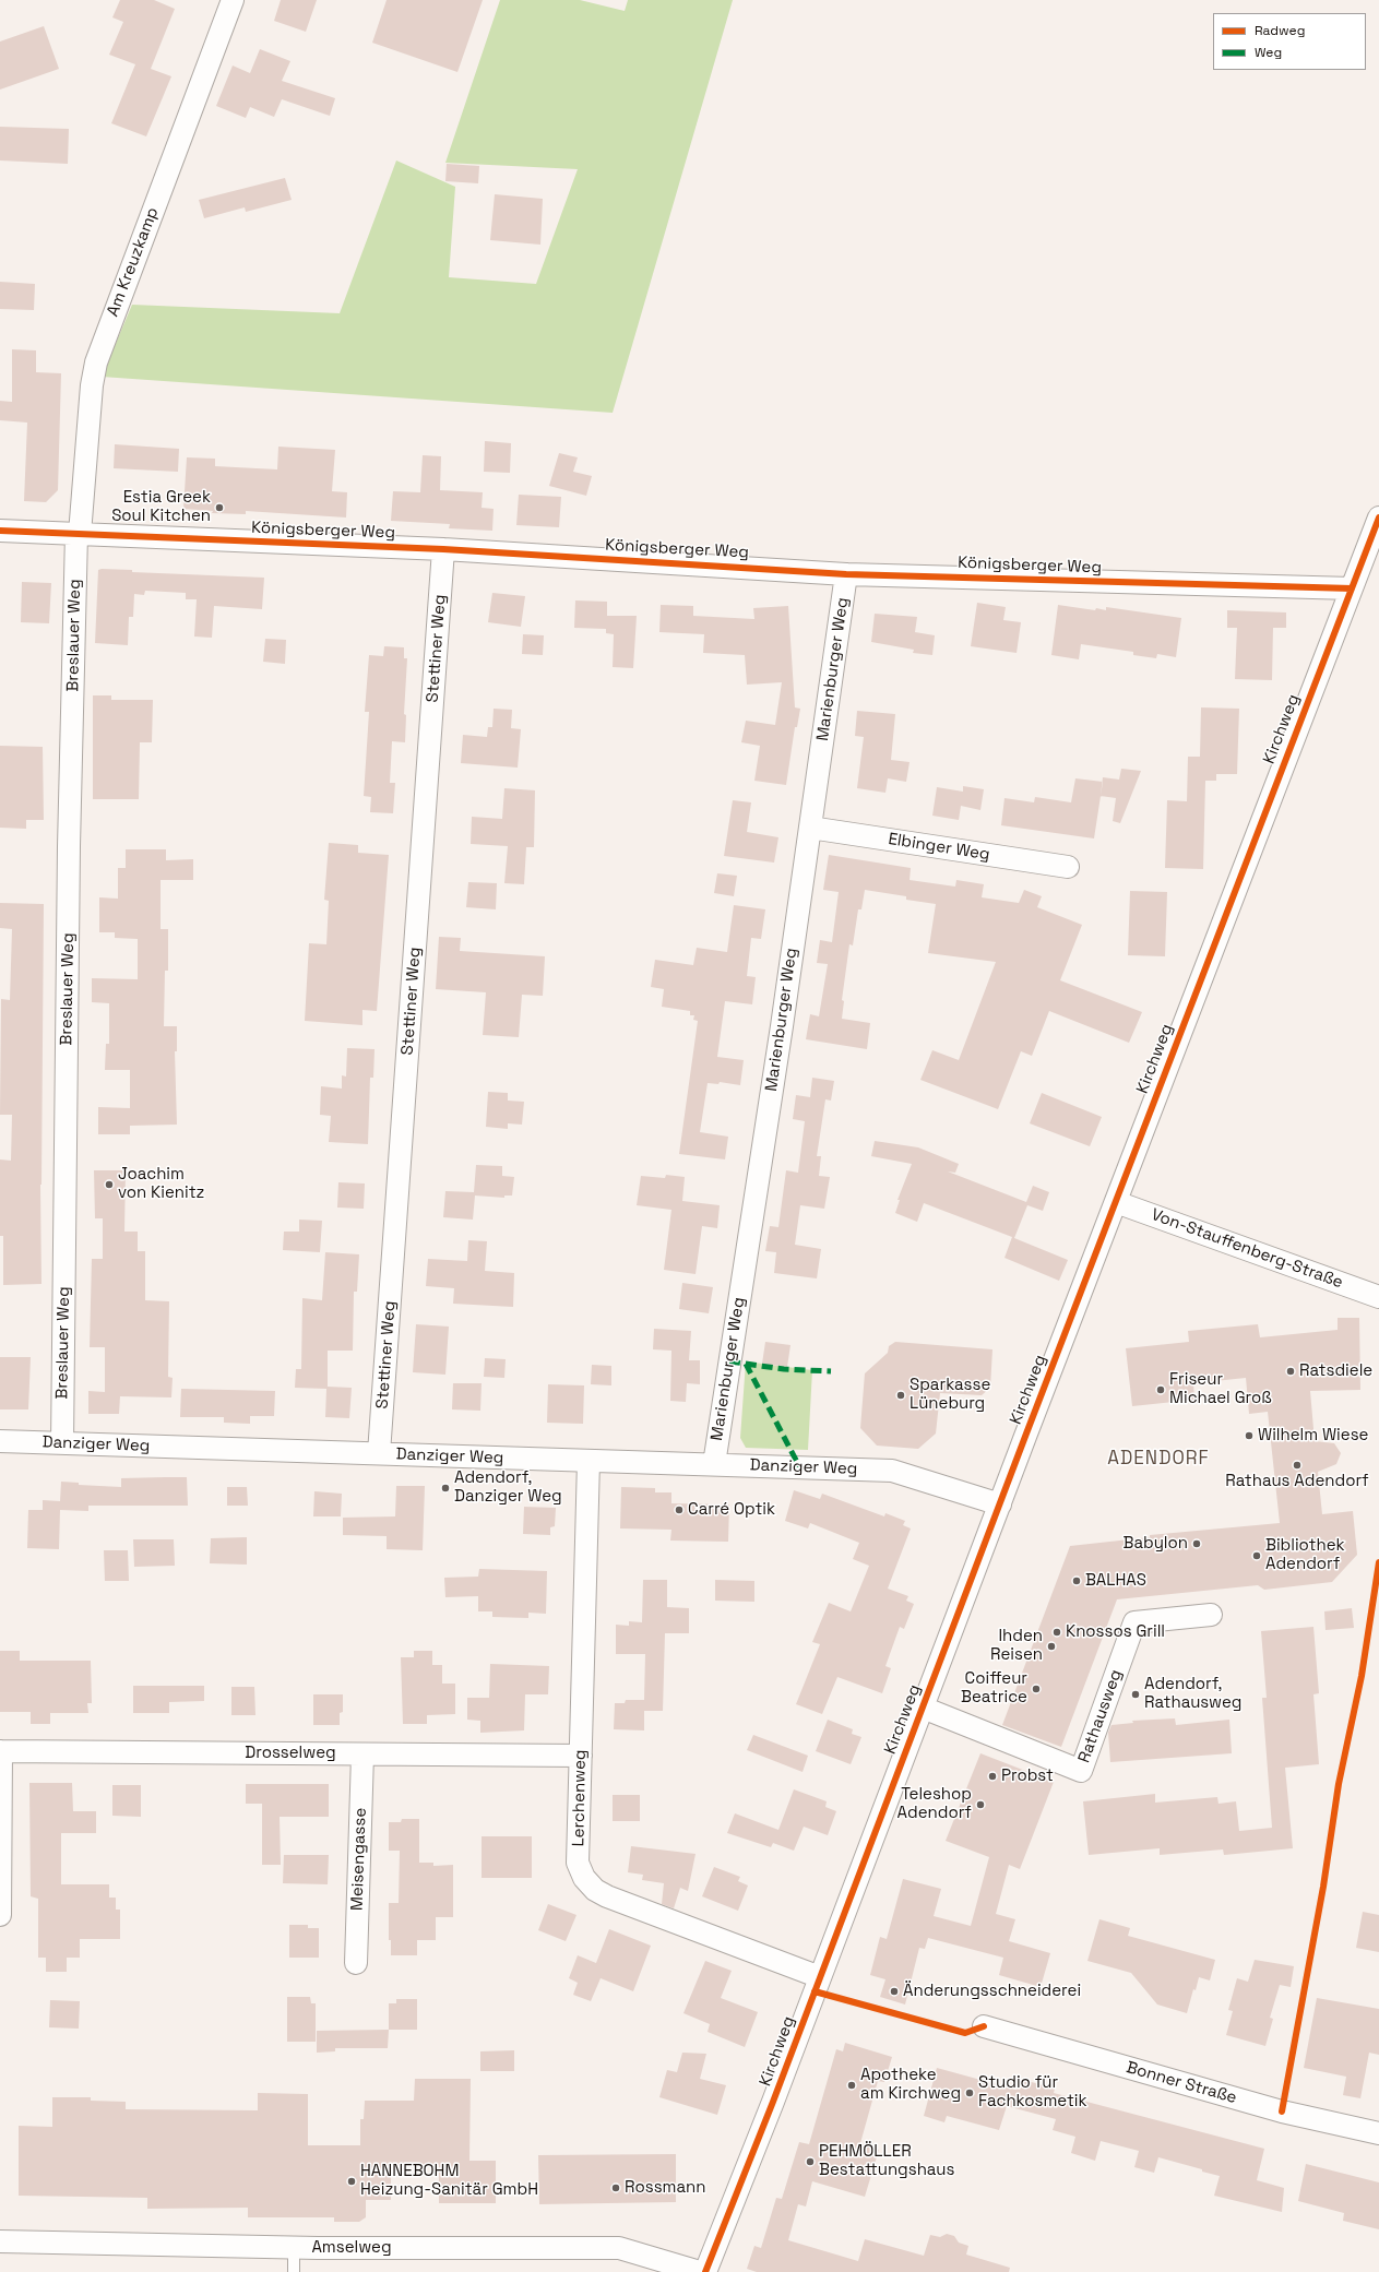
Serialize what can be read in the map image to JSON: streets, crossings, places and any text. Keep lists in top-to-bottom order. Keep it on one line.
{"streets":{"street":["Am Kreuzkamp","Königsberger Weg","Breslauer Weg","Stettiner Weg","Marienburger Weg","Kirchweg","Elbinger Weg","Von-Stauffenberg-Straße","Danziger Weg","Rathausweg","Drosselweg","Lerchenweg","Meisengasse","Bonner Straße","Amselweg"]},"crossings":[["Am Kreuzkamp","Königsberger Weg"],["Am Kreuzkamp","Breslauer Weg"],["Königsberger Weg","Breslauer Weg"],["Königsberger Weg","Stettiner Weg"],["Königsberger Weg","Marienburger Weg"],["Königsberger Weg","Kirchweg"],["Breslauer Weg","Danziger Weg"],["Stettiner Weg","Danziger Weg"],["Marienburger Weg","Elbinger Weg"],["Marienburger Weg","Danziger Weg"],["Kirchweg","Von-Stauffenberg-Straße"],["Kirchweg","Danziger Weg"],["Kirchweg","Rathausweg"],["Kirchweg","Lerchenweg"],["Danziger Weg","Lerchenweg"],["Drosselweg","Lerchenweg"],["Drosselweg","Meisengasse"]],"districts":["ADENDORF"],"places":["Estia Greek Soul Kitchen","Joachim von Kienitz","Ratsdiele","Friseur Michael Groß","Sparkasse Lüneburg","Wilhelm Wiese","Rathaus Adendorf","Adendorf, Danziger Weg","Carré Optik","Babylon","Bibliothek Adendorf","BALHAS","Knossos Grill","Ihden Reisen","Coiffeur Beatrice","Adendorf, Rathausweg","Probst","Teleshop Adendorf","Änderungsschneiderei","Apotheke am Kirchweg","Studio für Fachkosmetik","PEHMÖLLER Bestattungshaus","HANNEBOHM Heizung-Sanitär GmbH","Rossmann"],"legend":["Radweg","Weg"]}
